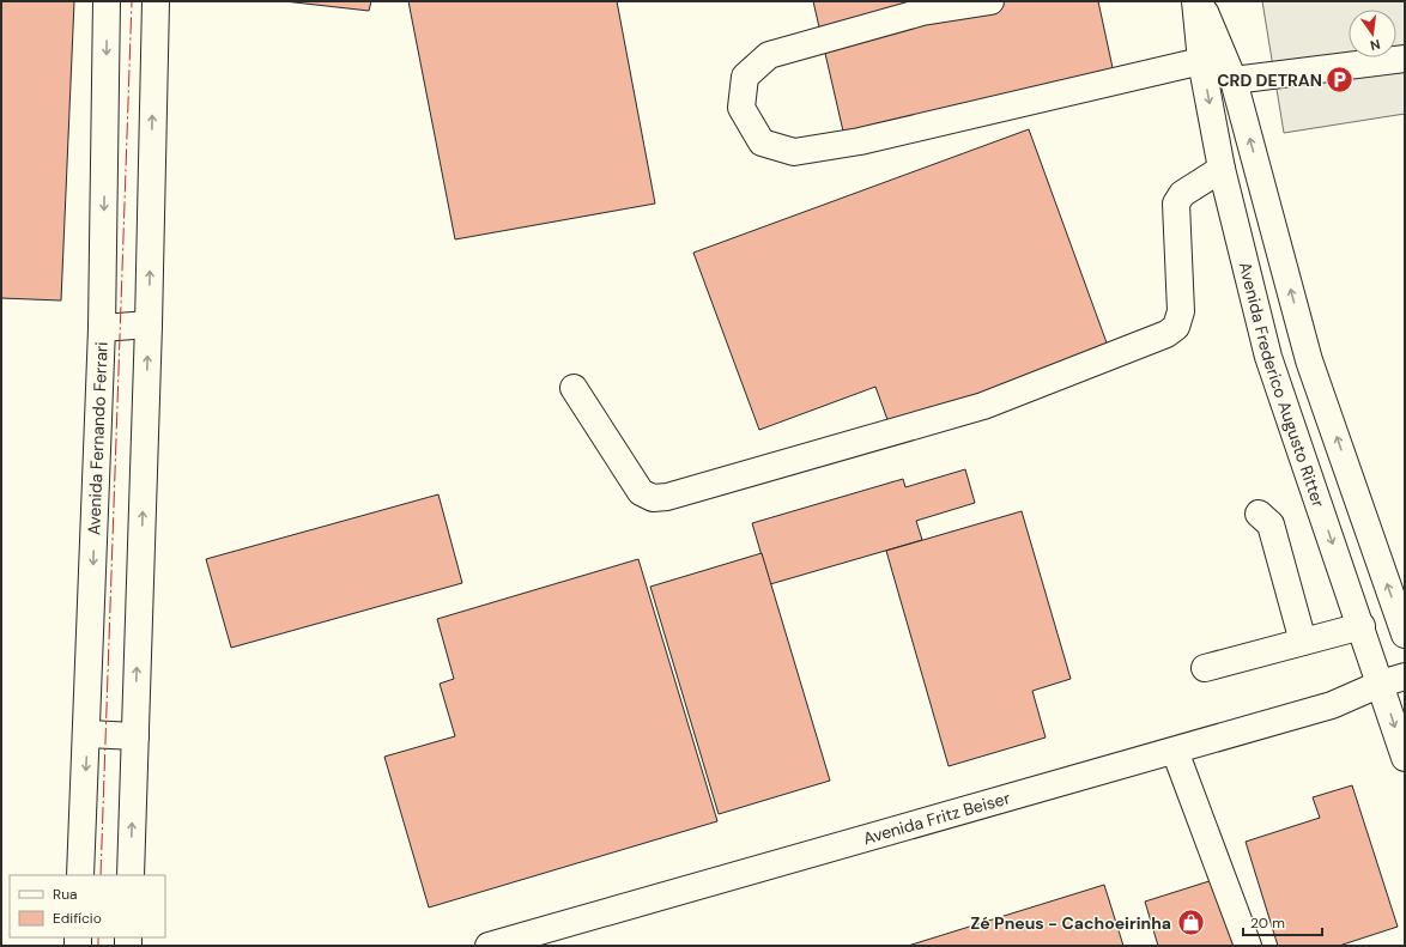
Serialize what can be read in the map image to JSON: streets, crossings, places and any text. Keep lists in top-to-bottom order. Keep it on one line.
{"streets":{"main road":["Avenida Frederico Augusto Ritter","Avenida Fernando Ferrari","Avenida Fritz Beiser"]},"crossings":[["Avenida Frederico Augusto Ritter","Avenida Fritz Beiser"]],"places":{"parking":["CRD DETRAN"],"shop":["Zé Pneus - Cachoeirinha"]},"legend":["Rua","Edifício"],"scale_bar":"20 m","north":"bottom"}
